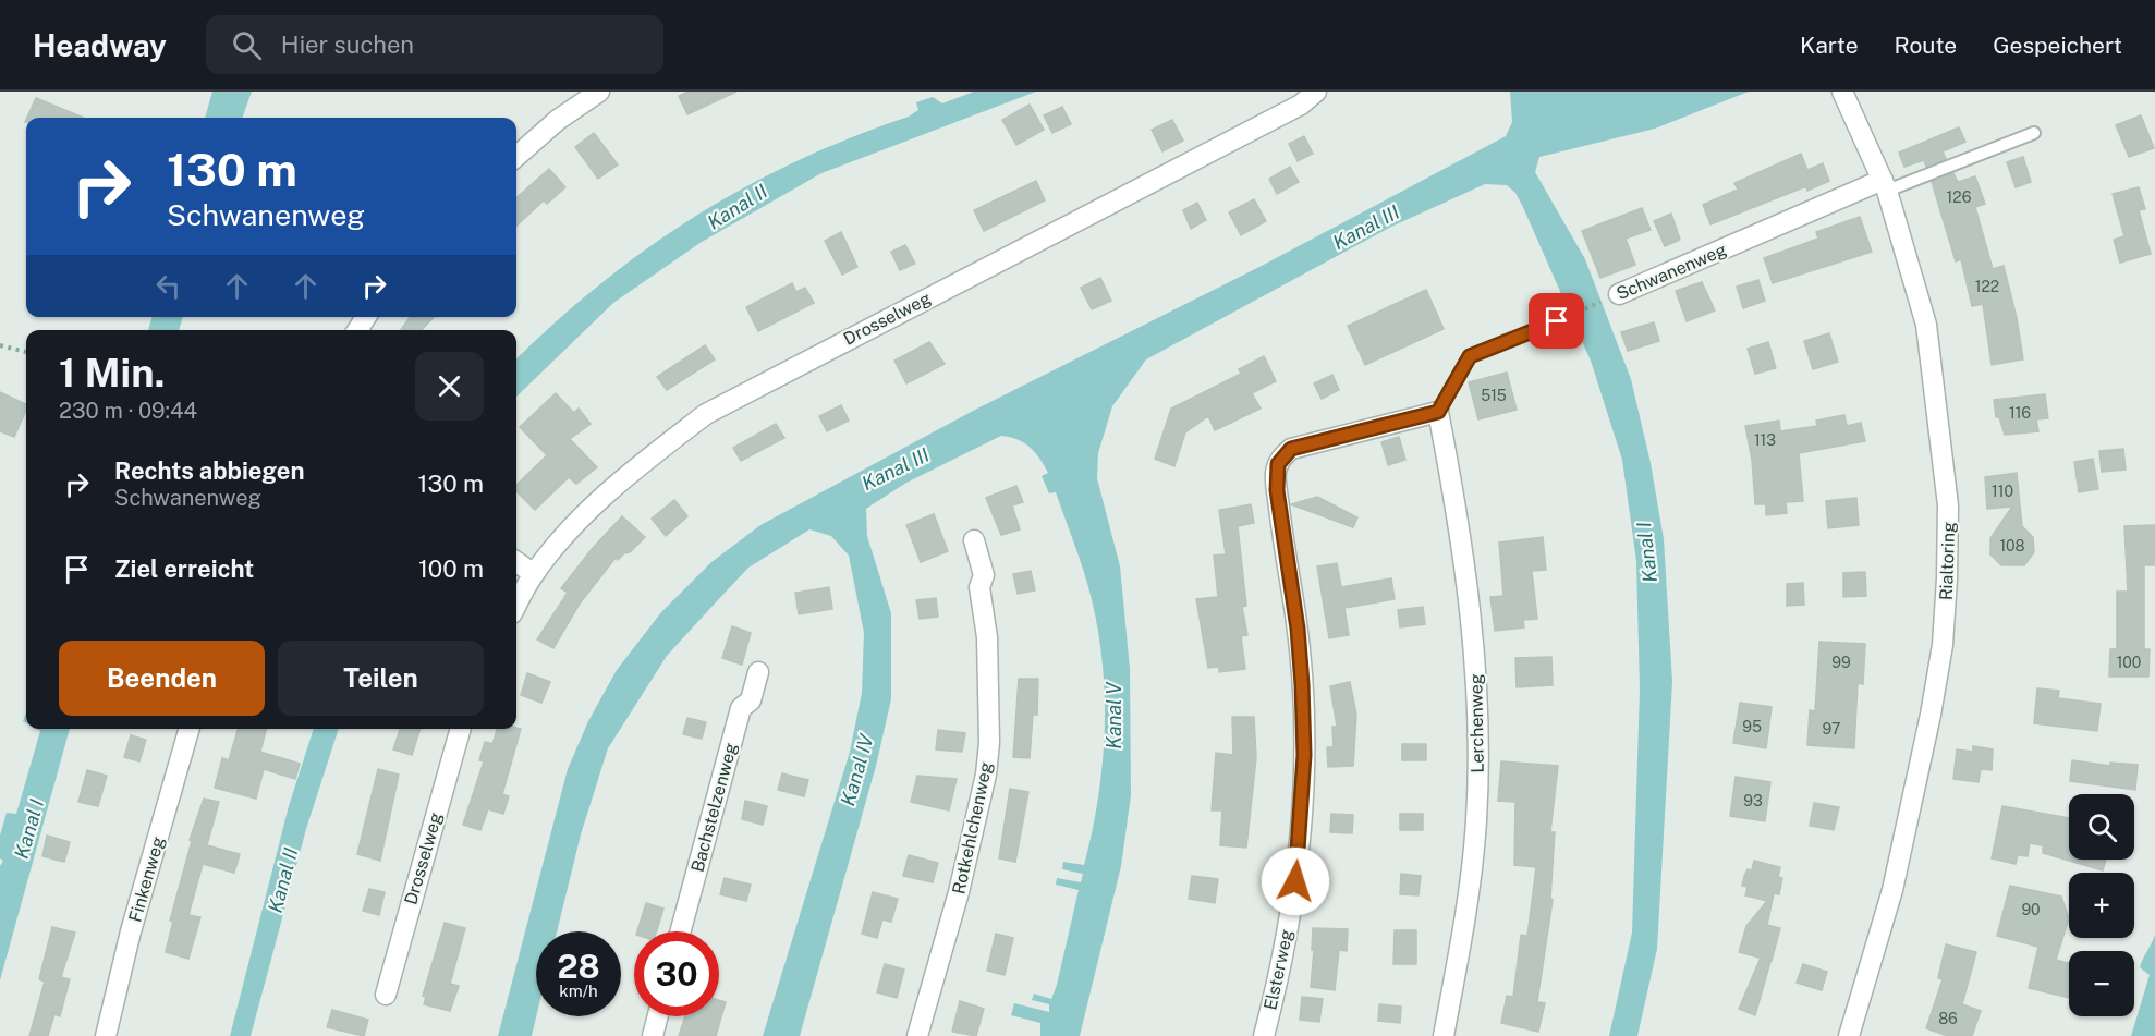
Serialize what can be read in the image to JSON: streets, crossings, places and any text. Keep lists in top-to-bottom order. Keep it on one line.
{"streets":{"street":["Schwanenweg","Drosselweg","Rialtoring","Lerchenweg","Bachstelzenweg","Rotkehlchenweg","Finkenweg","Elsterweg"]},"crossings":[["Schwanenweg","Rialtoring"],["Lerchenweg","Elsterweg"]],"water":["Kanal II","Kanal III","Kanal I","Kanal V","Kanal IV"],"house_numbers":["126","122","515","116","113","110","108","99","100","95","97","93","90","86"],"page":{"header":"Headway","search":"Hier suchen","nav":["Karte","Route","Gespeichert"],"turn":["130 m","Schwanenweg"],"heading":["1 Min.","230 m · 09:44"],"list":[{"name":"Rechts abbiegen","note":"Schwanenweg","value":"130 m"},{"name":"Ziel erreicht","value":"100 m"}],"buttons":["Beenden","Teilen"],"map_buttons":["+","−"],"speed":"28 km/h","limit":"30"}}
